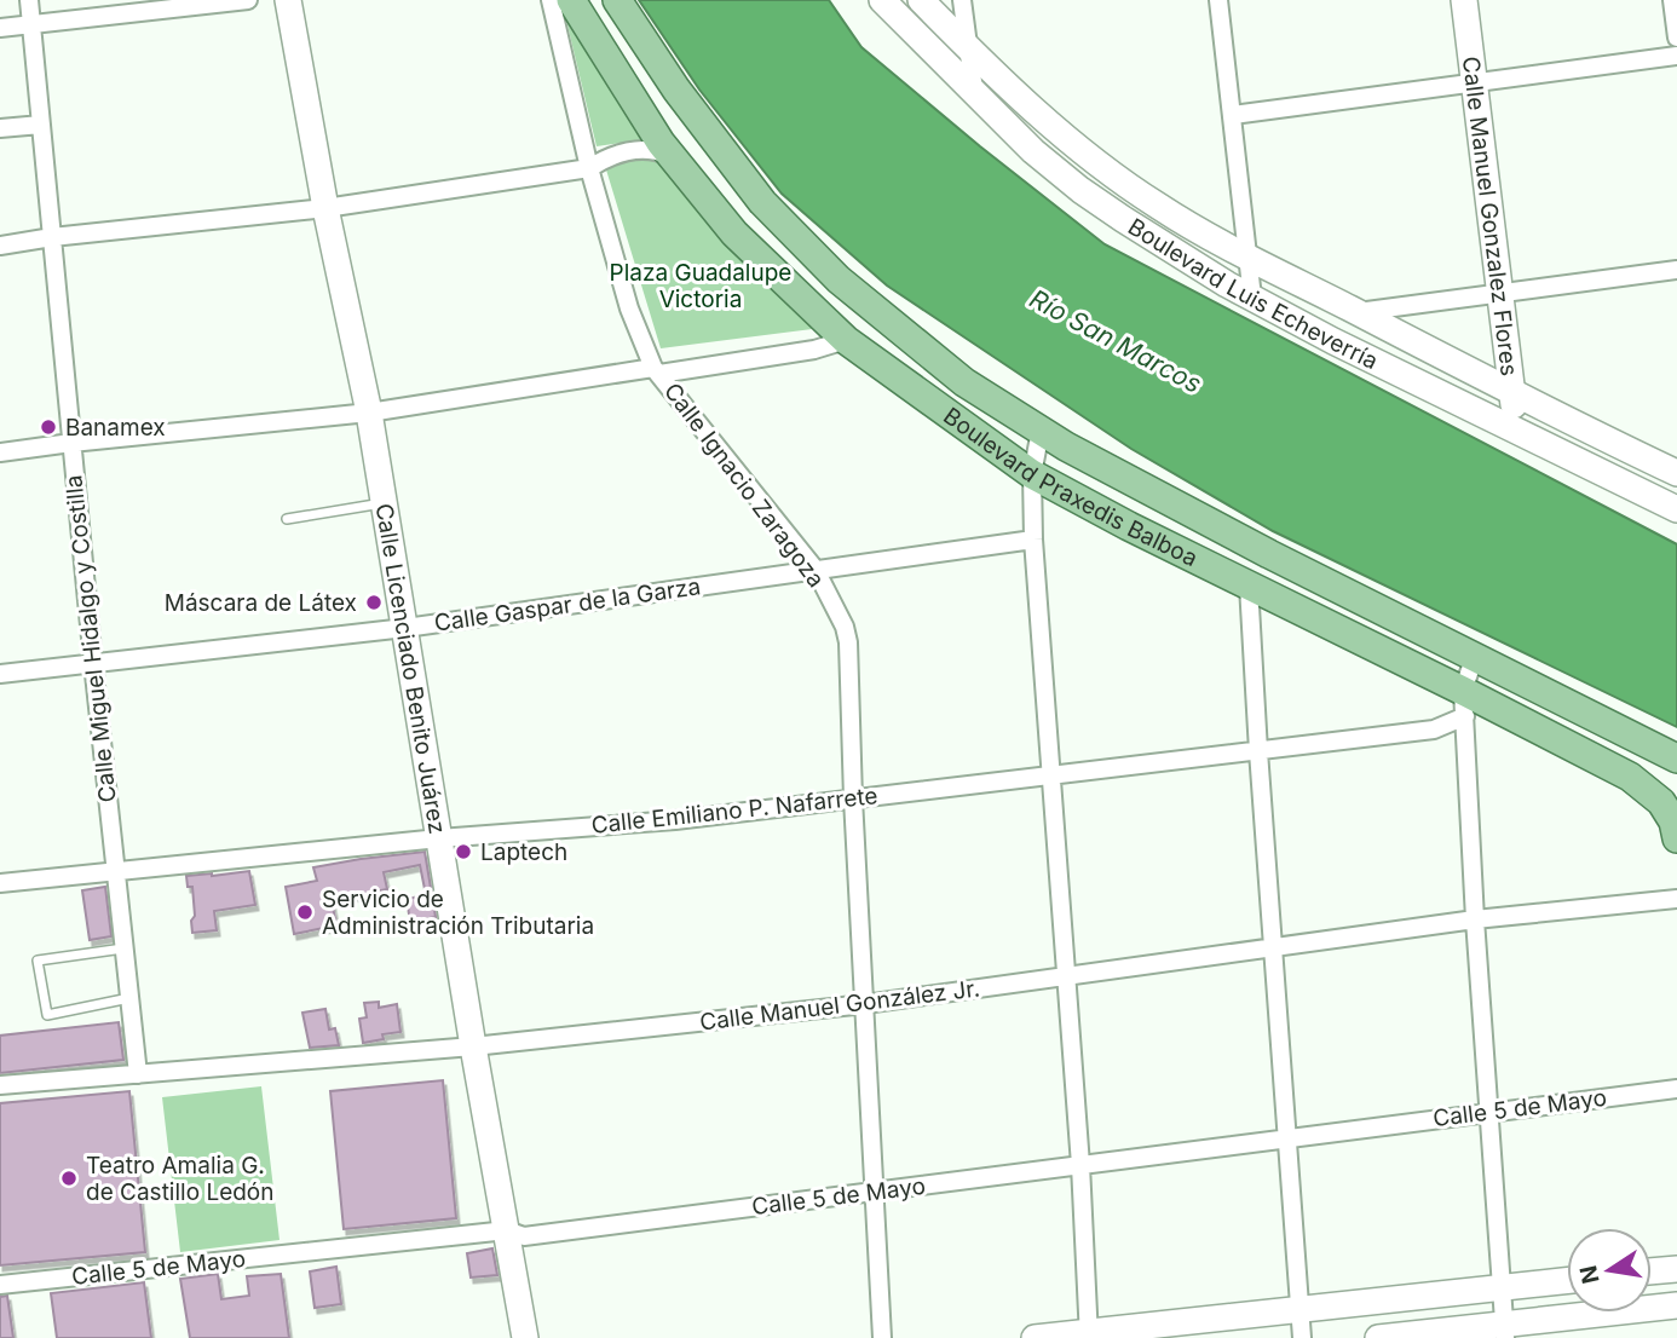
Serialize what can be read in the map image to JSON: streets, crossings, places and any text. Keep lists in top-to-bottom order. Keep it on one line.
{"streets":{"main road":["Calle Manuel Gonzalez Flores","Boulevard Luis Echeverría","Boulevard Praxedis Balboa","Calle Licenciado Benito Juárez"],"street":["Calle Ignacio Zaragoza","Calle Gaspar de la Garza","Calle Miguel Hidalgo y Costilla","Calle Emiliano P. Nafarrete","Calle Manuel González Jr.","Calle 5 de Mayo"]},"crossings":[["Calle Manuel Gonzalez Flores","Boulevard Luis Echeverría"],["Calle Ignacio Zaragoza","Calle Gaspar de la Garza"],["Calle Ignacio Zaragoza","Calle Emiliano P. Nafarrete"],["Calle Ignacio Zaragoza","Calle Manuel González Jr."],["Calle Ignacio Zaragoza","Calle 5 de Mayo"],["Boulevard Praxedis Balboa","Calle Emiliano P. Nafarrete"],["Calle Gaspar de la Garza","Calle Miguel Hidalgo y Costilla"],["Calle Gaspar de la Garza","Calle Licenciado Benito Juárez"],["Calle Miguel Hidalgo y Costilla","Calle Emiliano P. Nafarrete"],["Calle Miguel Hidalgo y Costilla","Calle Manuel González Jr."],["Calle Licenciado Benito Juárez","Calle Emiliano P. Nafarrete"],["Calle Licenciado Benito Juárez","Calle Manuel González Jr."],["Calle Licenciado Benito Juárez","Calle 5 de Mayo"]],"water":["Río San Marcos"],"parks":["Plaza Guadalupe Victoria"],"places":["Banamex","Máscara de Látex","Laptech","Servicio de Administración Tributaria","Teatro Amalia G. de Castillo Ledón"],"north":"left"}
